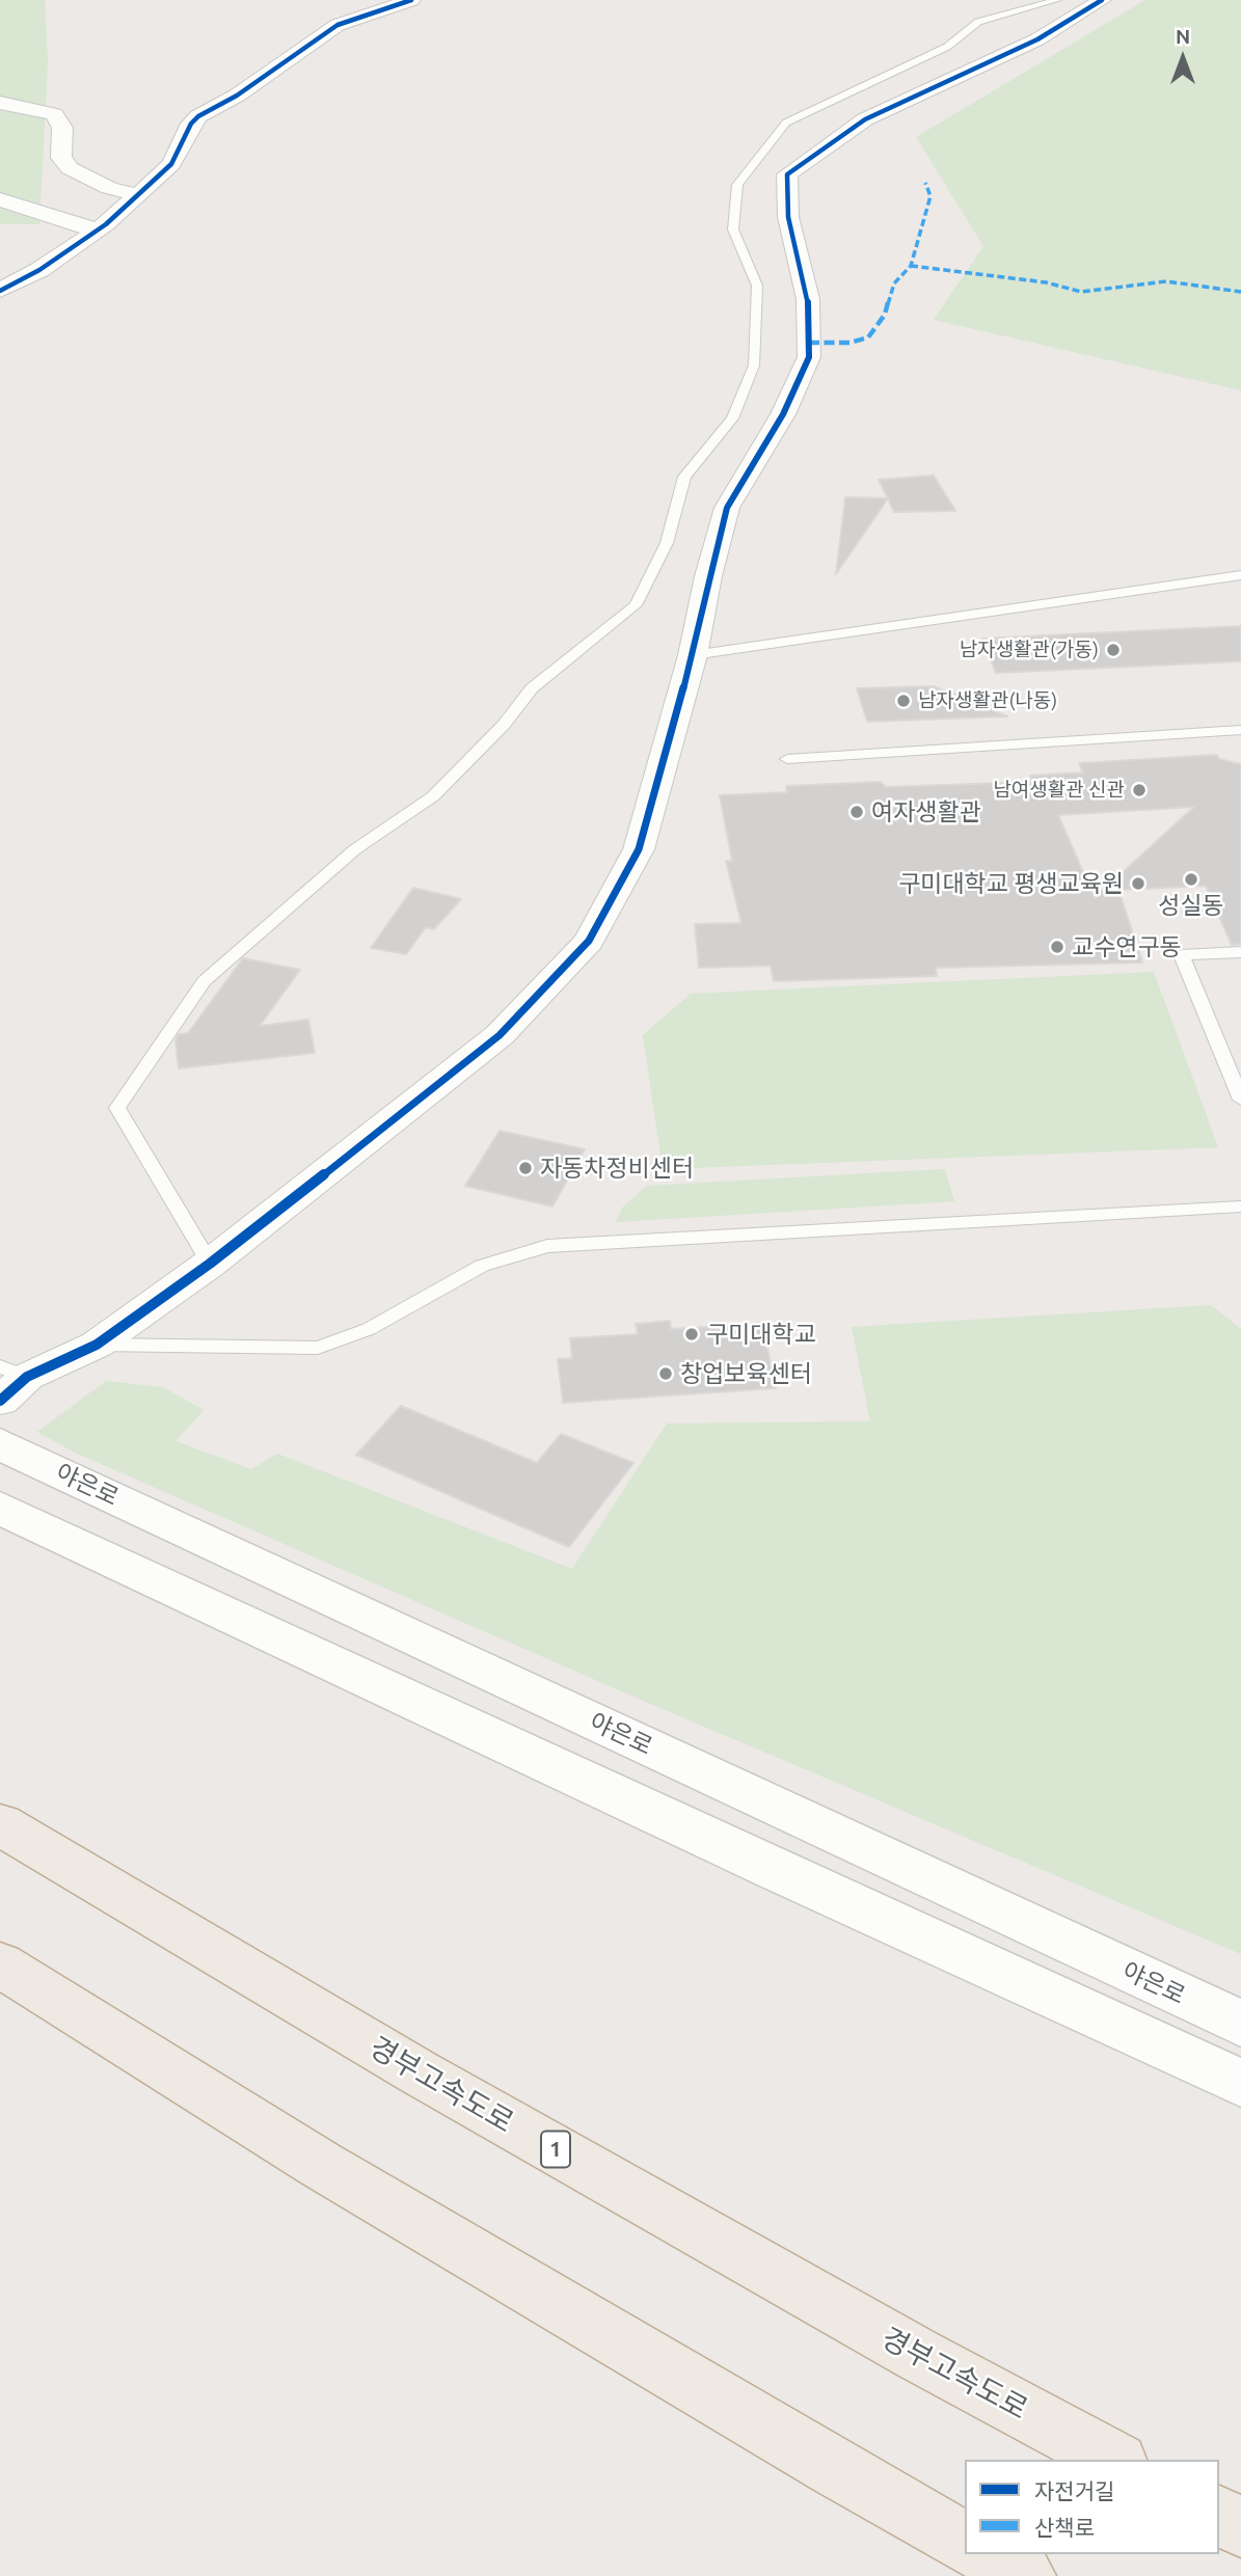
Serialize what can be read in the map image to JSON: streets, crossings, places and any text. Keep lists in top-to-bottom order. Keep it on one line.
{"streets":{"highway":["경부고속도로","1"],"main road":["야은로"]},"places":["남자생활관(가동)","남자생활관(나동)","남여생활관 신관","여자생활관","성실동","구미대학교 평생교육원","교수연구동","자동차정비센터","구미대학교","창업보육센터"],"legend":["자전거길","산책로"],"north":"top"}
